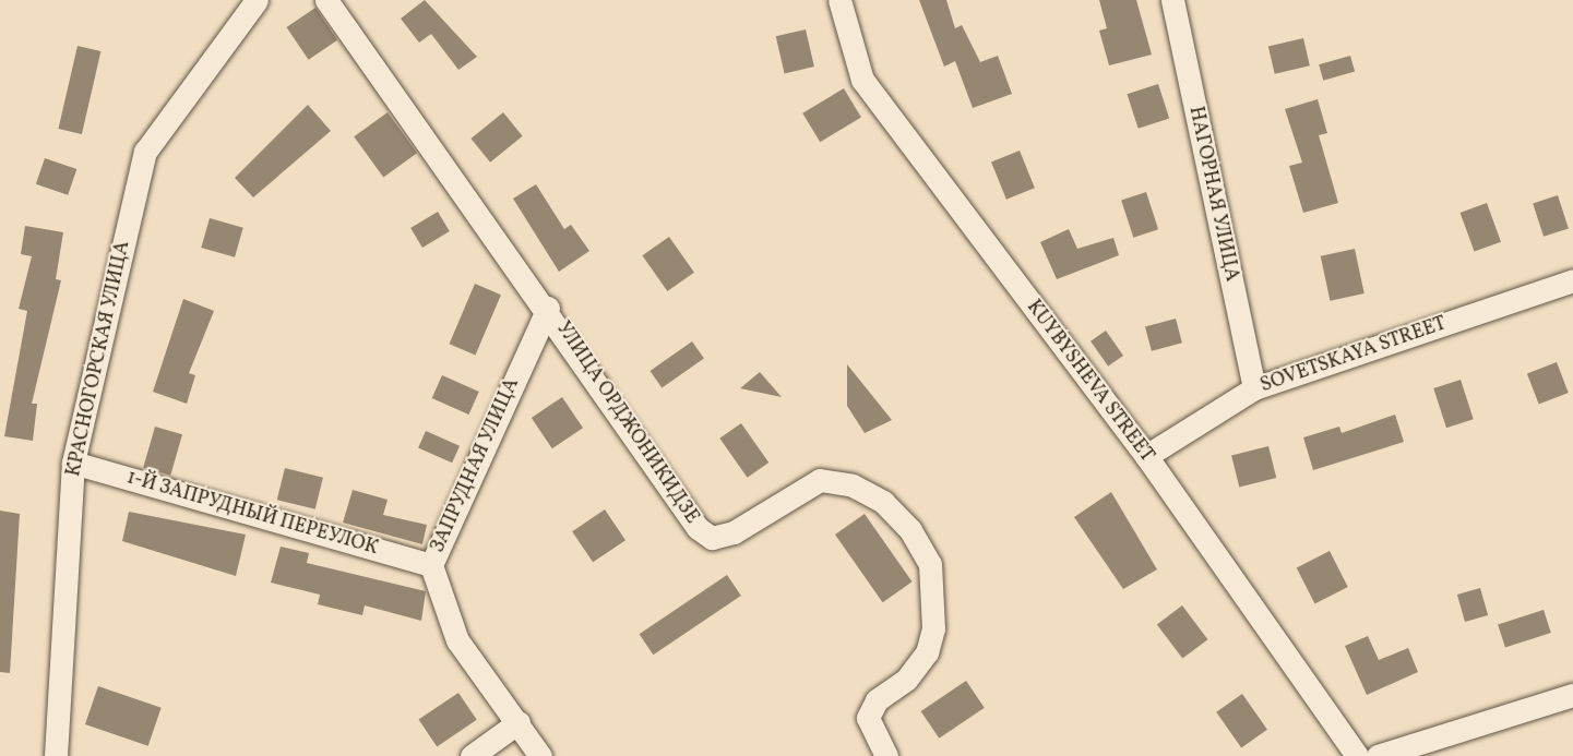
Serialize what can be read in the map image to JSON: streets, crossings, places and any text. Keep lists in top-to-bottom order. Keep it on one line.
{"streets":{"street":["НАГОРНАЯ УЛИЦА","SOVETSKAYA STREET","КРАСНОГОРСКАЯ УЛИЦА","KUYBYSHEVA STREET","УЛИЦА ОРДЖОНИКИДЗЕ","ЗАПРУДНАЯ УЛИЦА","1-Й ЗАПРУДНЫЙ ПЕРЕУЛОК"]},"crossings":[["НАГОРНАЯ УЛИЦА","SOVETSKAYA STREET"],["SOVETSKAYA STREET","KUYBYSHEVA STREET"],["КРАСНОГОРСКАЯ УЛИЦА","1-Й ЗАПРУДНЫЙ ПЕРЕУЛОК"],["УЛИЦА ОРДЖОНИКИДЗЕ","ЗАПРУДНАЯ УЛИЦА"],["ЗАПРУДНАЯ УЛИЦА","1-Й ЗАПРУДНЫЙ ПЕРЕУЛОК"]]}
